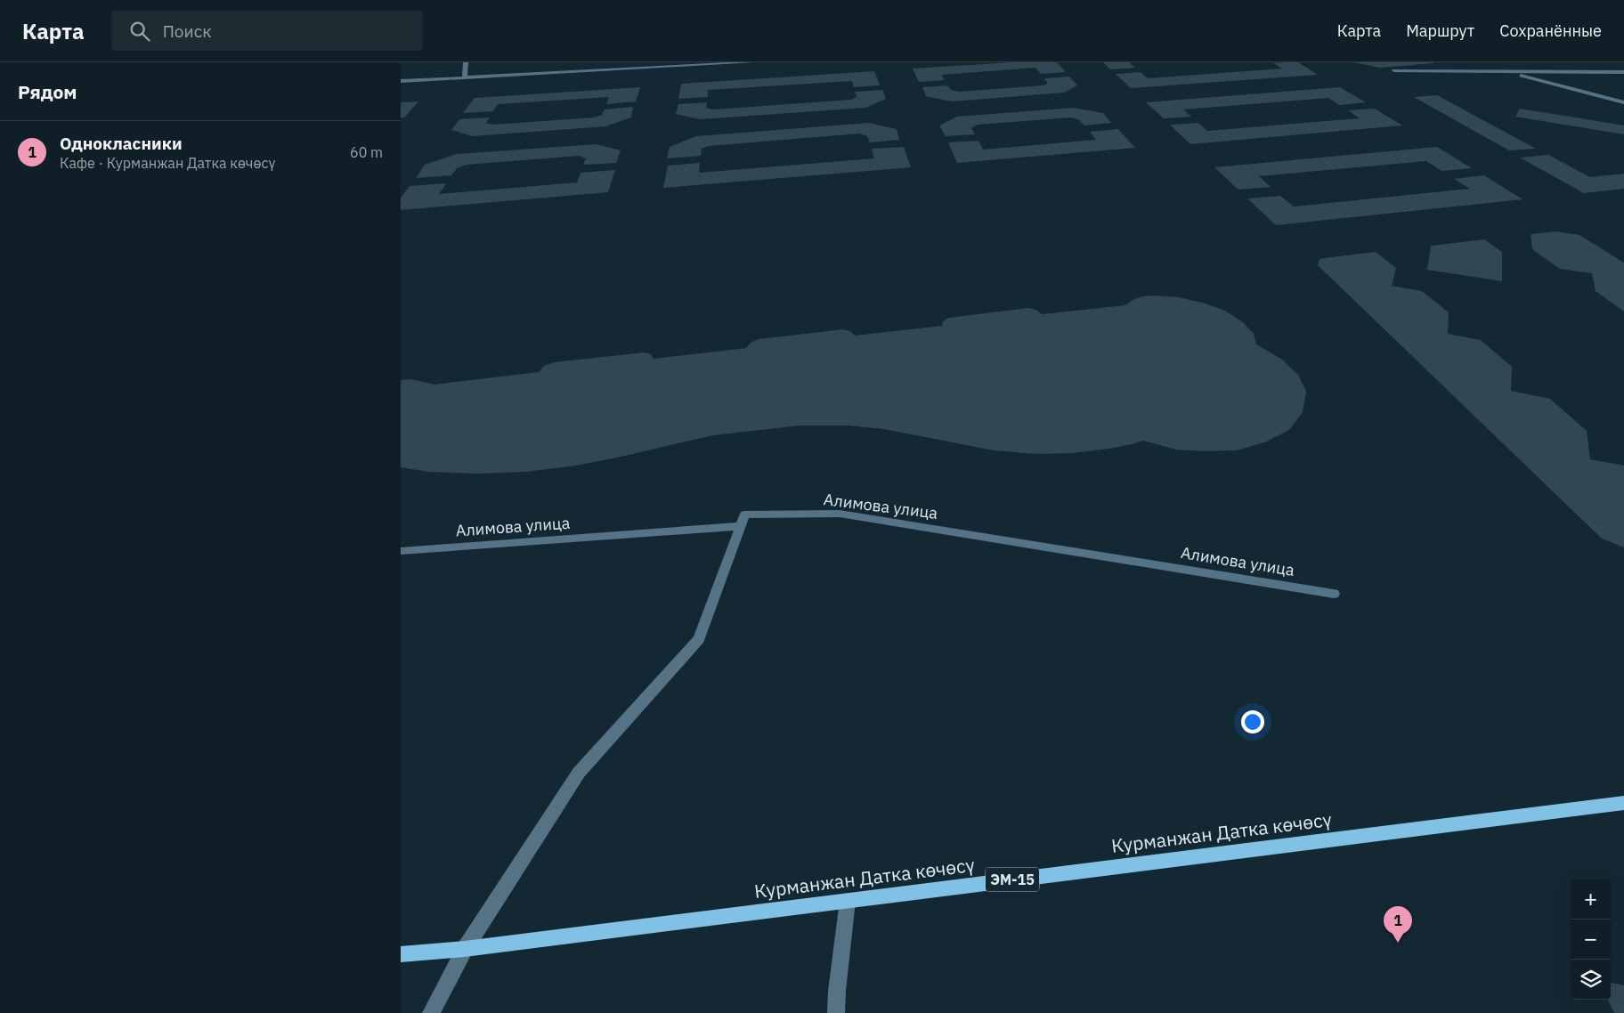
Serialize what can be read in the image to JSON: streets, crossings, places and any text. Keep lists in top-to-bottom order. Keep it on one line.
{"streets":{"main road":["Курманжан Датка көчөсү","ЭМ-15"],"street":["Алимова улица"]},"page":{"header":"Карта","search":"Поиск","nav":["Карта","Маршрут","Сохранённые"],"heading":"Рядом","list":[{"mark":"1","name":"Однокласники","note":"Кафе · Курманжан Датка көчөсү","value":"60 m"}],"map_buttons":["+","−"],"pins":"1"}}
